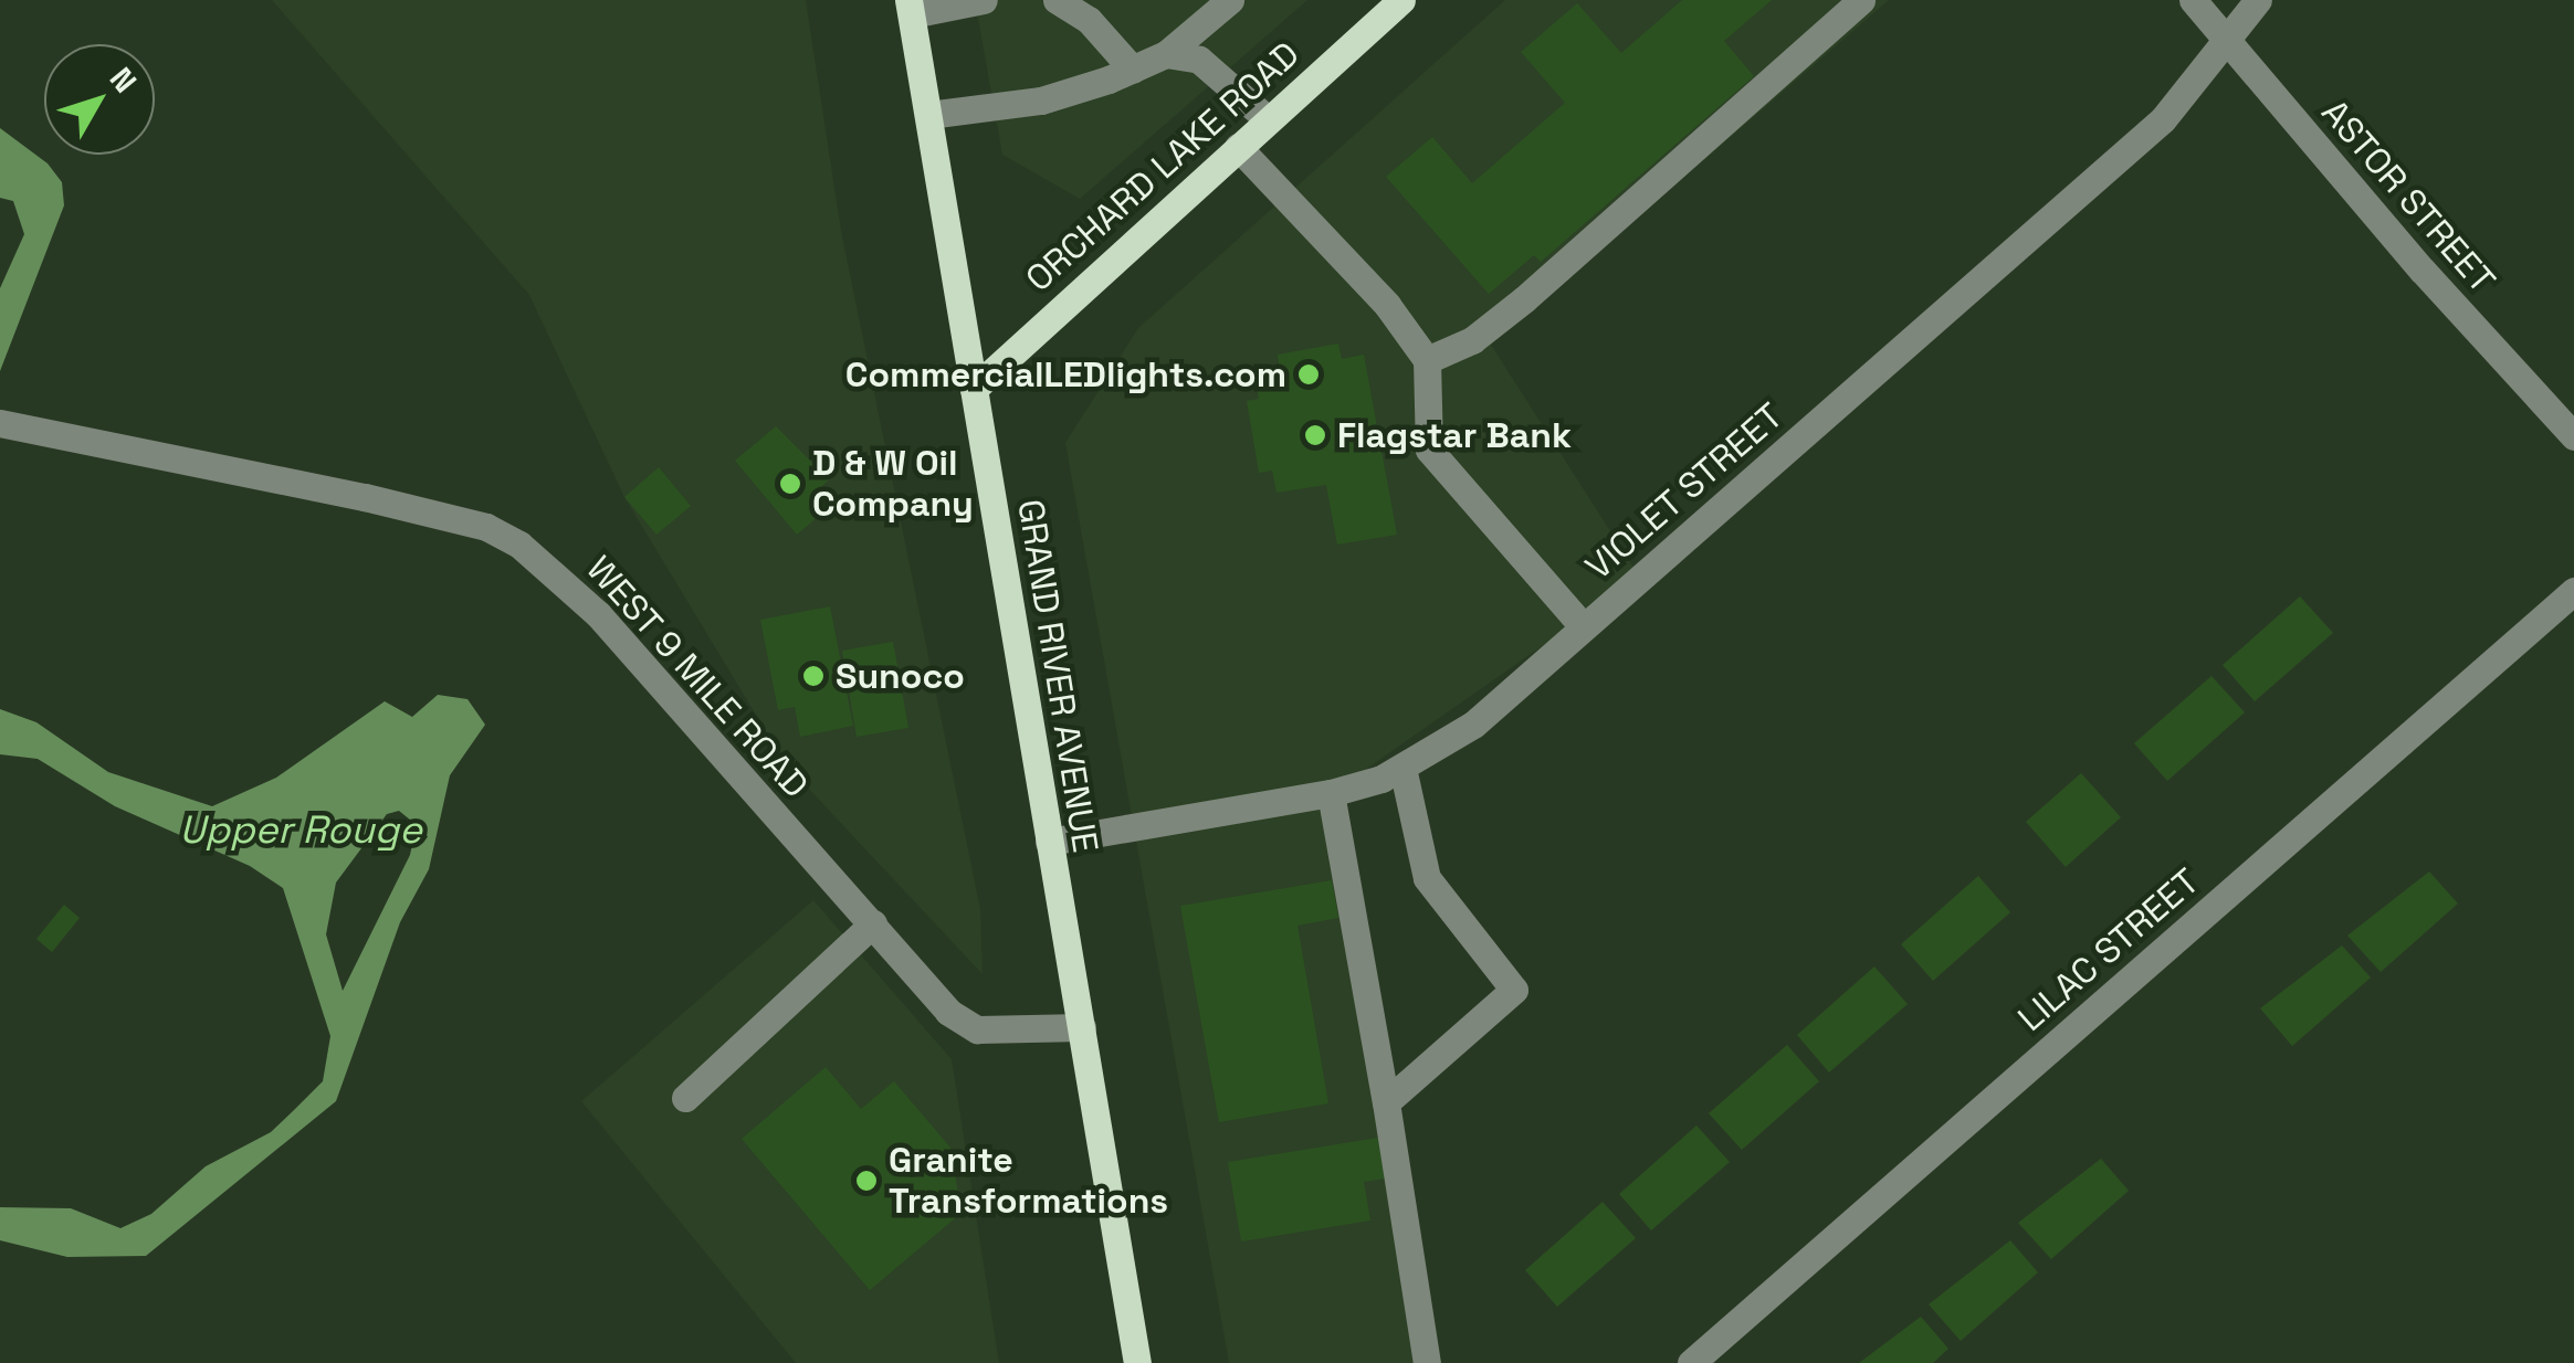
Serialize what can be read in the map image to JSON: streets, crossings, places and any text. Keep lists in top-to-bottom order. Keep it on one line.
{"streets":{"main road":["ORCHARD LAKE ROAD","GRAND RIVER AVENUE"],"street":["ASTOR STREET","VIOLET STREET","WEST 9 MILE ROAD","LILAC STREET"]},"crossings":[["ORCHARD LAKE ROAD","GRAND RIVER AVENUE"],["ASTOR STREET","VIOLET STREET"],["VIOLET STREET","GRAND RIVER AVENUE"],["GRAND RIVER AVENUE","WEST 9 MILE ROAD"]],"water":["Upper Rouge"],"places":["CommercialLEDlights.com","Flagstar Bank","D & W Oil Company","Sunoco","Granite Transformations"],"north":"top right"}
